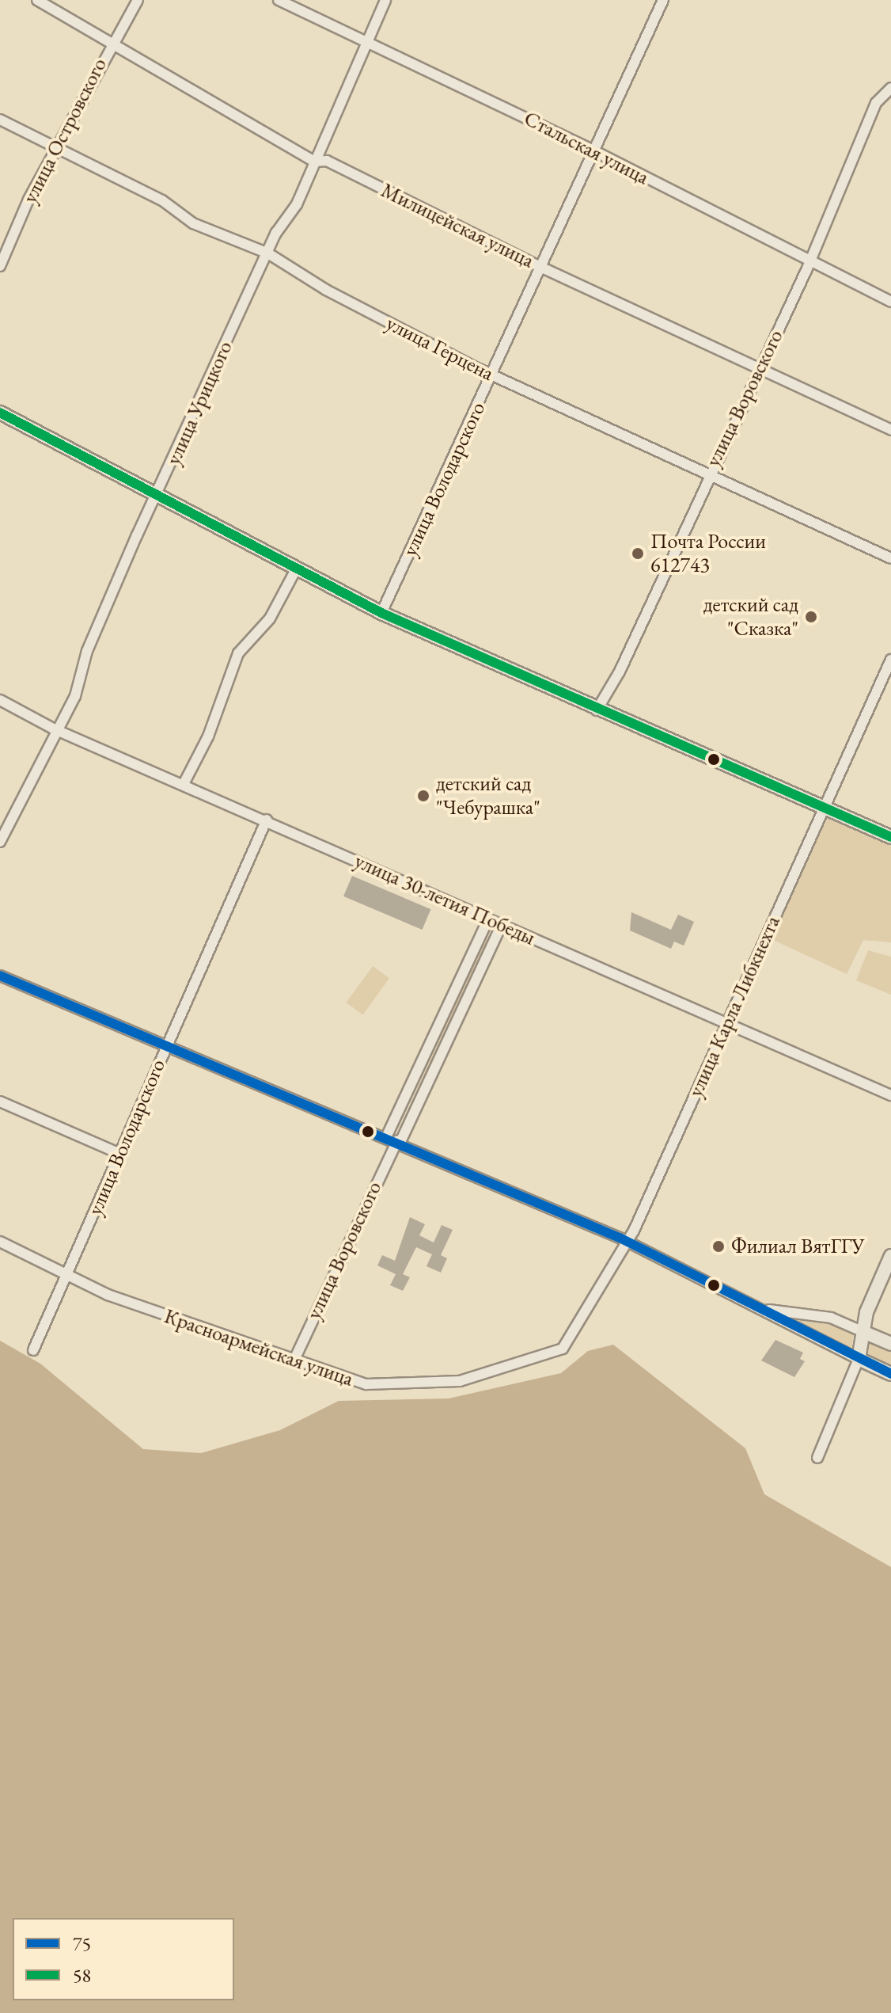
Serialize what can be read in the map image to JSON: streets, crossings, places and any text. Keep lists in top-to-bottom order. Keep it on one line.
{"streets":{"street":["улица Островского","Стальская улица","Милицейская улица","улица Герцена","улица Воровского","улица Урицкого","улица Володарского","улица 30-летия Победы","улица Карла Либкнехта","Красноармейская улица"]},"crossings":[["улица Островского","Милицейская улица"],["улица Островского","улица Герцена"],["Стальская улица","улица Воровского"],["Стальская улица","улица Урицкого"],["Стальская улица","улица Володарского"],["Милицейская улица","улица Воровского"],["Милицейская улица","улица Урицкого"],["Милицейская улица","улица Володарского"],["улица Герцена","улица Воровского"],["улица Герцена","улица Урицкого"],["улица Герцена","улица Володарского"],["улица Воровского","улица 30-летия Победы"],["улица Воровского","Красноармейская улица"],["улица Урицкого","улица 30-летия Победы"],["улица Володарского","улица 30-летия Победы"],["улица Володарского","Красноармейская улица"],["улица 30-летия Победы","улица Карла Либкнехта"],["улица Карла Либкнехта","Красноармейская улица"]],"places":["Почта России 612743","детский сад \"Сказка\"","детский сад \"Чебурашка\"","Филиал ВятГГУ"],"lines":["transit line 58","transit line 75"],"legend":["75","58"]}
